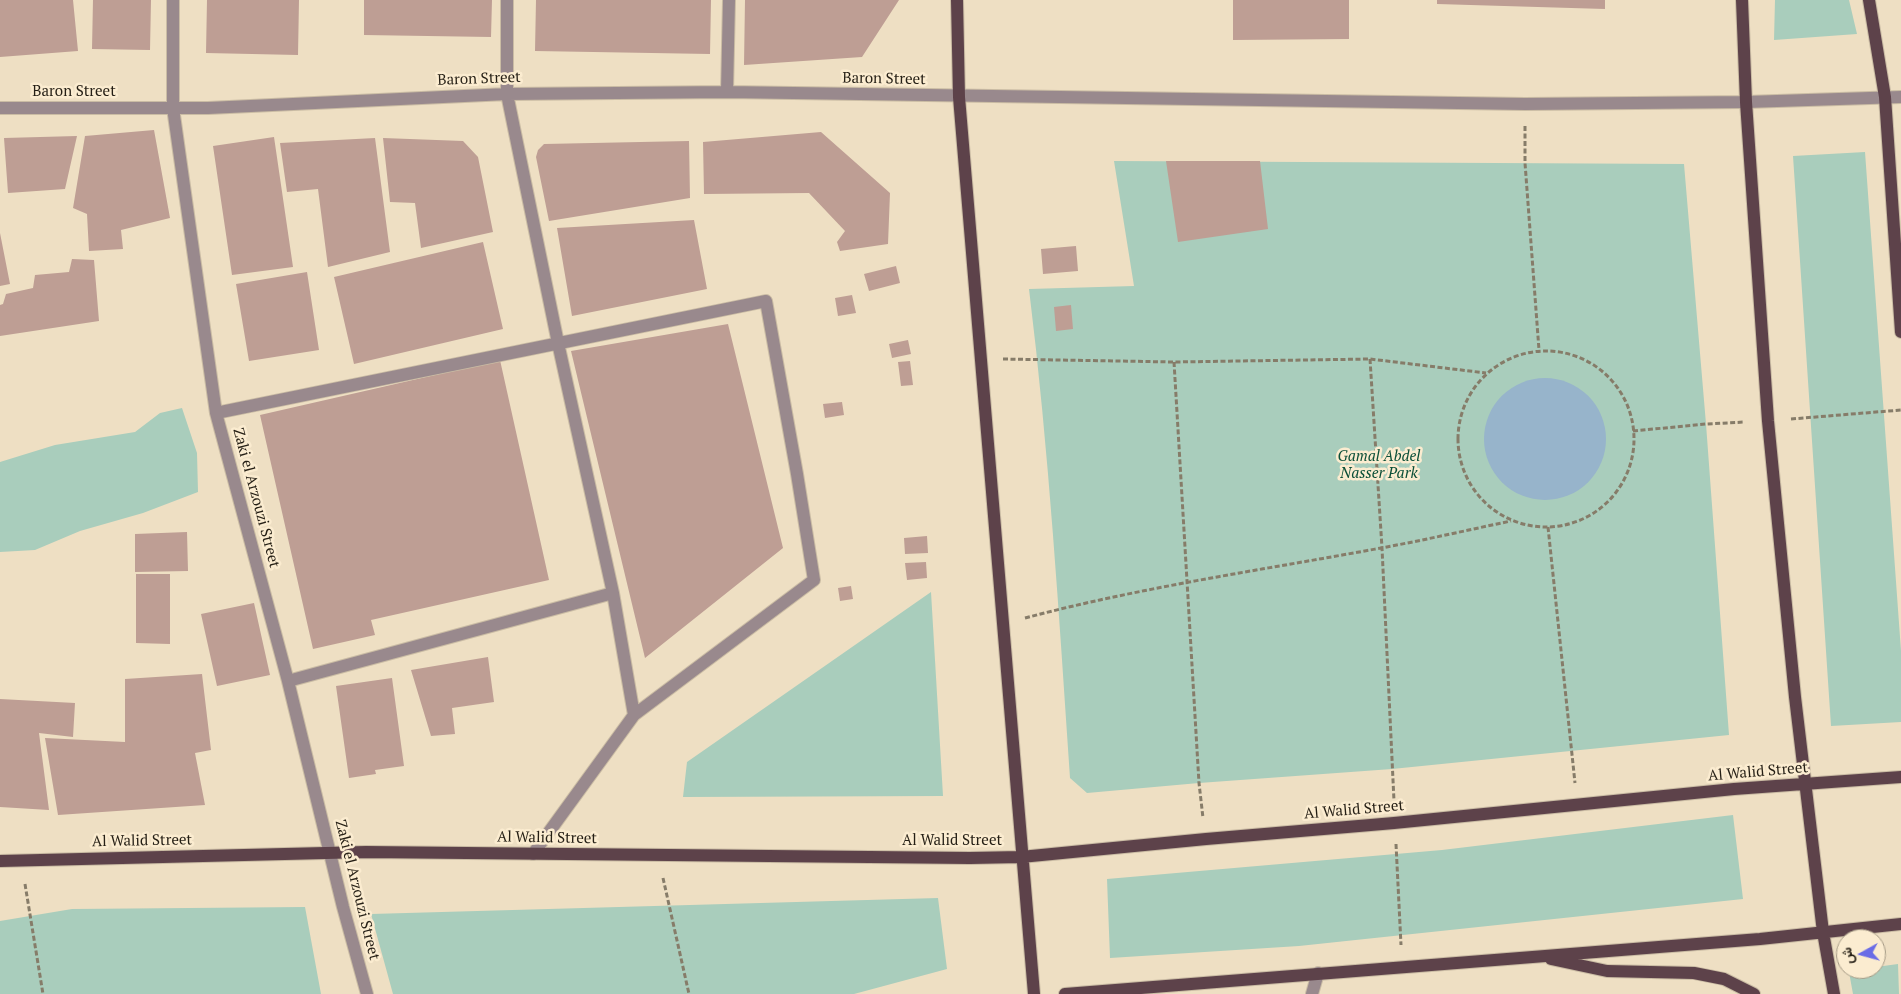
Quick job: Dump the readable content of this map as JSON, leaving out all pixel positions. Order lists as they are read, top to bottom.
{
  "streets": {
    "main road": ["Al Walid Street"],
    "street": ["Baron Street", "Zaki el Arzouzi Street"]
  },
  "crossings": [
    ["Baron Street", "Zaki el Arzouzi Street"],
    ["Zaki el Arzouzi Street", "Al Walid Street"]
  ],
  "parks": ["Gamal Abdel Nasser Park"],
  "north": "left"
}
